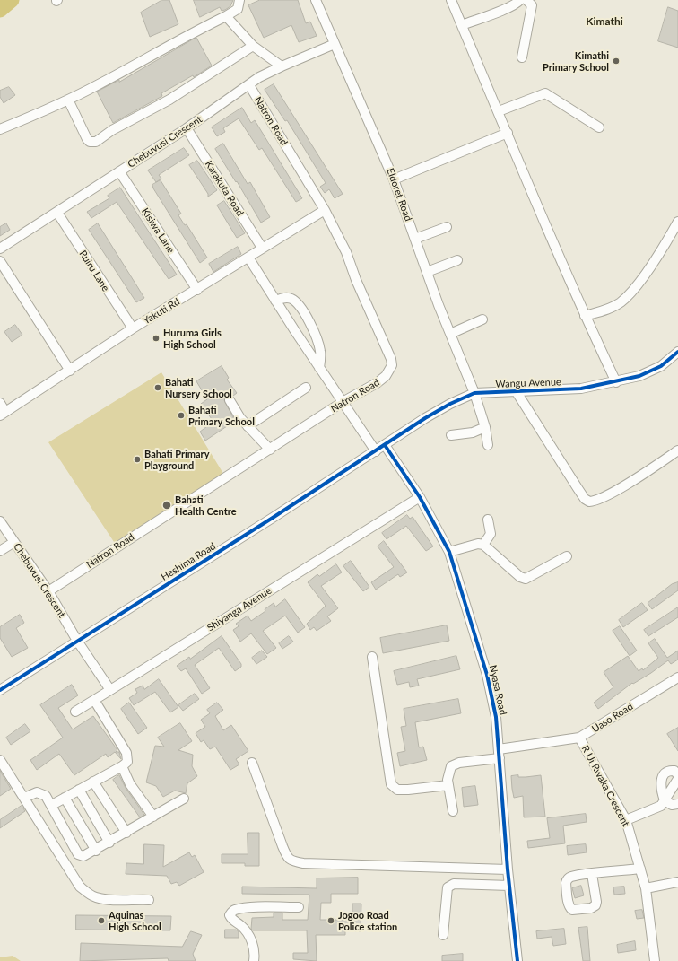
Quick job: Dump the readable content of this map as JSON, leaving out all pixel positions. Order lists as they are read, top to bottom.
{
  "streets": {
    "street": [
      "Natron Road",
      "Chebuvusi Crescent",
      "Karakuta Road",
      "Eldoret Road",
      "Kisiwa Lane",
      "Ruiru Lane",
      "Yakuti Rd",
      "Wangu Avenue",
      "Heshima Road",
      "Shiyanga Avenue",
      "Nyasa Road",
      "Uaso Road",
      "R Ui Rwaka Crescent"
    ]
  },
  "crossings": [
    ["Natron Road", "Chebuvusi Crescent"],
    ["Natron Road", "Yakuti Rd"],
    ["Chebuvusi Crescent", "Karakuta Road"],
    ["Chebuvusi Crescent", "Eldoret Road"],
    ["Chebuvusi Crescent", "Kisiwa Lane"],
    ["Chebuvusi Crescent", "Ruiru Lane"],
    ["Chebuvusi Crescent", "Heshima Road"],
    ["Karakuta Road", "Yakuti Rd"],
    ["Eldoret Road", "Wangu Avenue"],
    ["Kisiwa Lane", "Yakuti Rd"],
    ["Ruiru Lane", "Yakuti Rd"],
    ["Wangu Avenue", "Heshima Road"],
    ["Wangu Avenue", "Nyasa Road"],
    ["Heshima Road", "Nyasa Road"],
    ["Shiyanga Avenue", "Nyasa Road"],
    ["Nyasa Road", "Uaso Road"],
    ["Uaso Road", "R Ui Rwaka Crescent"]
  ],
  "districts": ["Kimathi"],
  "places": [
    "Kimathi Primary School",
    "Huruma Girls High School",
    "Bahati Nursery School",
    "Bahati Primary School",
    "Bahati Primary Playground",
    "Bahati Health Centre",
    "Aquinas High School",
    "Jogoo Road Police station"
  ]
}
